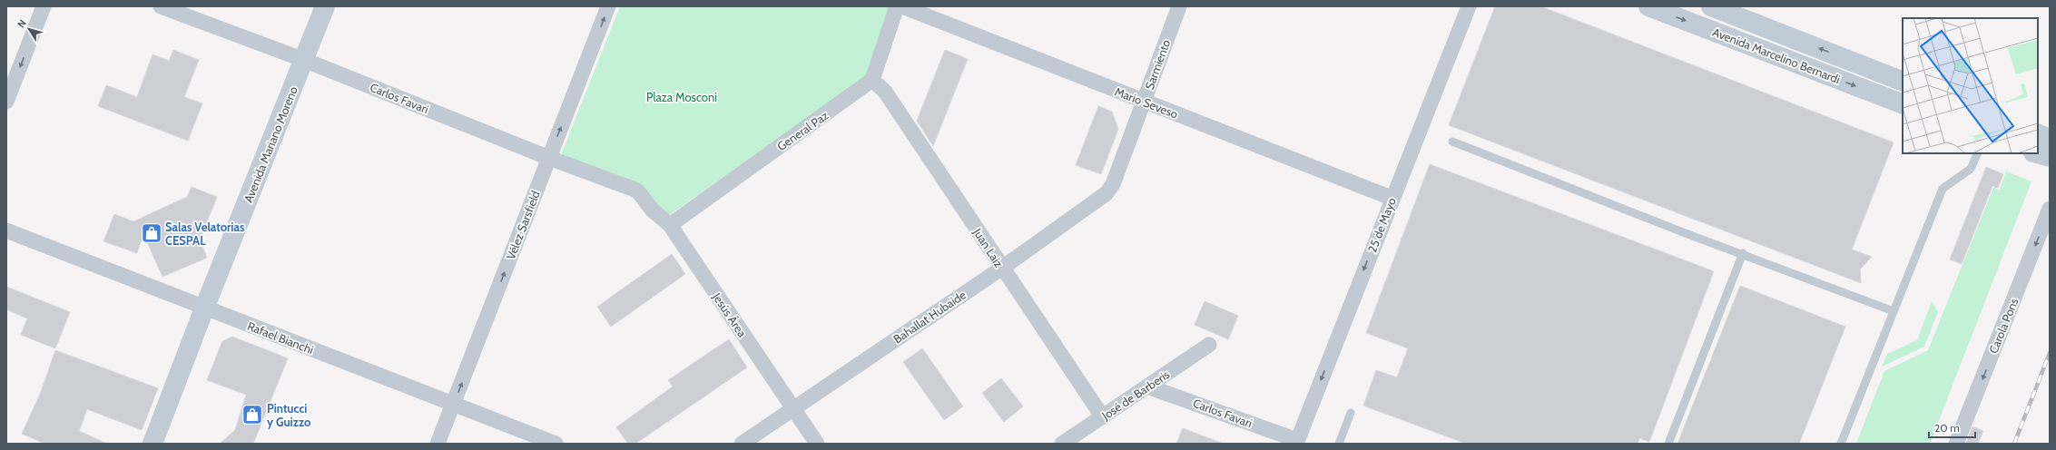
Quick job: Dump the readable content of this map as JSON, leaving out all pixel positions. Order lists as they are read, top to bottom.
{
  "streets": {
    "main road": ["Avenida Marcelino Bernardi", "Avenida Mariano Moreno"],
    "street": [
      "Sarmiento",
      "Carlos Favari",
      "Mario Seveso",
      "General Paz",
      "Vélez Sarsfield",
      "25 de Mayo",
      "Juan Laiz",
      "Jesús Área",
      "Bahallat Hubaide",
      "Carola Pons",
      "Rafael Bianchi",
      "José de Barberis"
    ]
  },
  "crossings": [
    ["Sarmiento", "Mario Seveso"],
    ["Sarmiento", "Bahallat Hubaide"],
    ["Carlos Favari", "Avenida Mariano Moreno"],
    ["Carlos Favari", "Vélez Sarsfield"],
    ["Carlos Favari", "25 de Mayo"],
    ["Carlos Favari", "Jesús Área"],
    ["Carlos Favari", "José de Barberis"],
    ["Mario Seveso", "25 de Mayo"],
    ["General Paz", "Juan Laiz"],
    ["General Paz", "Jesús Área"],
    ["Avenida Mariano Moreno", "Rafael Bianchi"],
    ["Vélez Sarsfield", "Rafael Bianchi"],
    ["Juan Laiz", "Bahallat Hubaide"],
    ["Juan Laiz", "José de Barberis"],
    ["Jesús Área", "Bahallat Hubaide"]
  ],
  "one_way": ["Vélez Sarsfield", "25 de Mayo", "Carola Pons"],
  "parks": ["Plaza Mosconi"],
  "places": {
    "shop": ["Salas Velatorias CESPAL", "Pintucci y Guizzo"]
  },
  "scale_bar": "20 m",
  "north": "top left"
}
